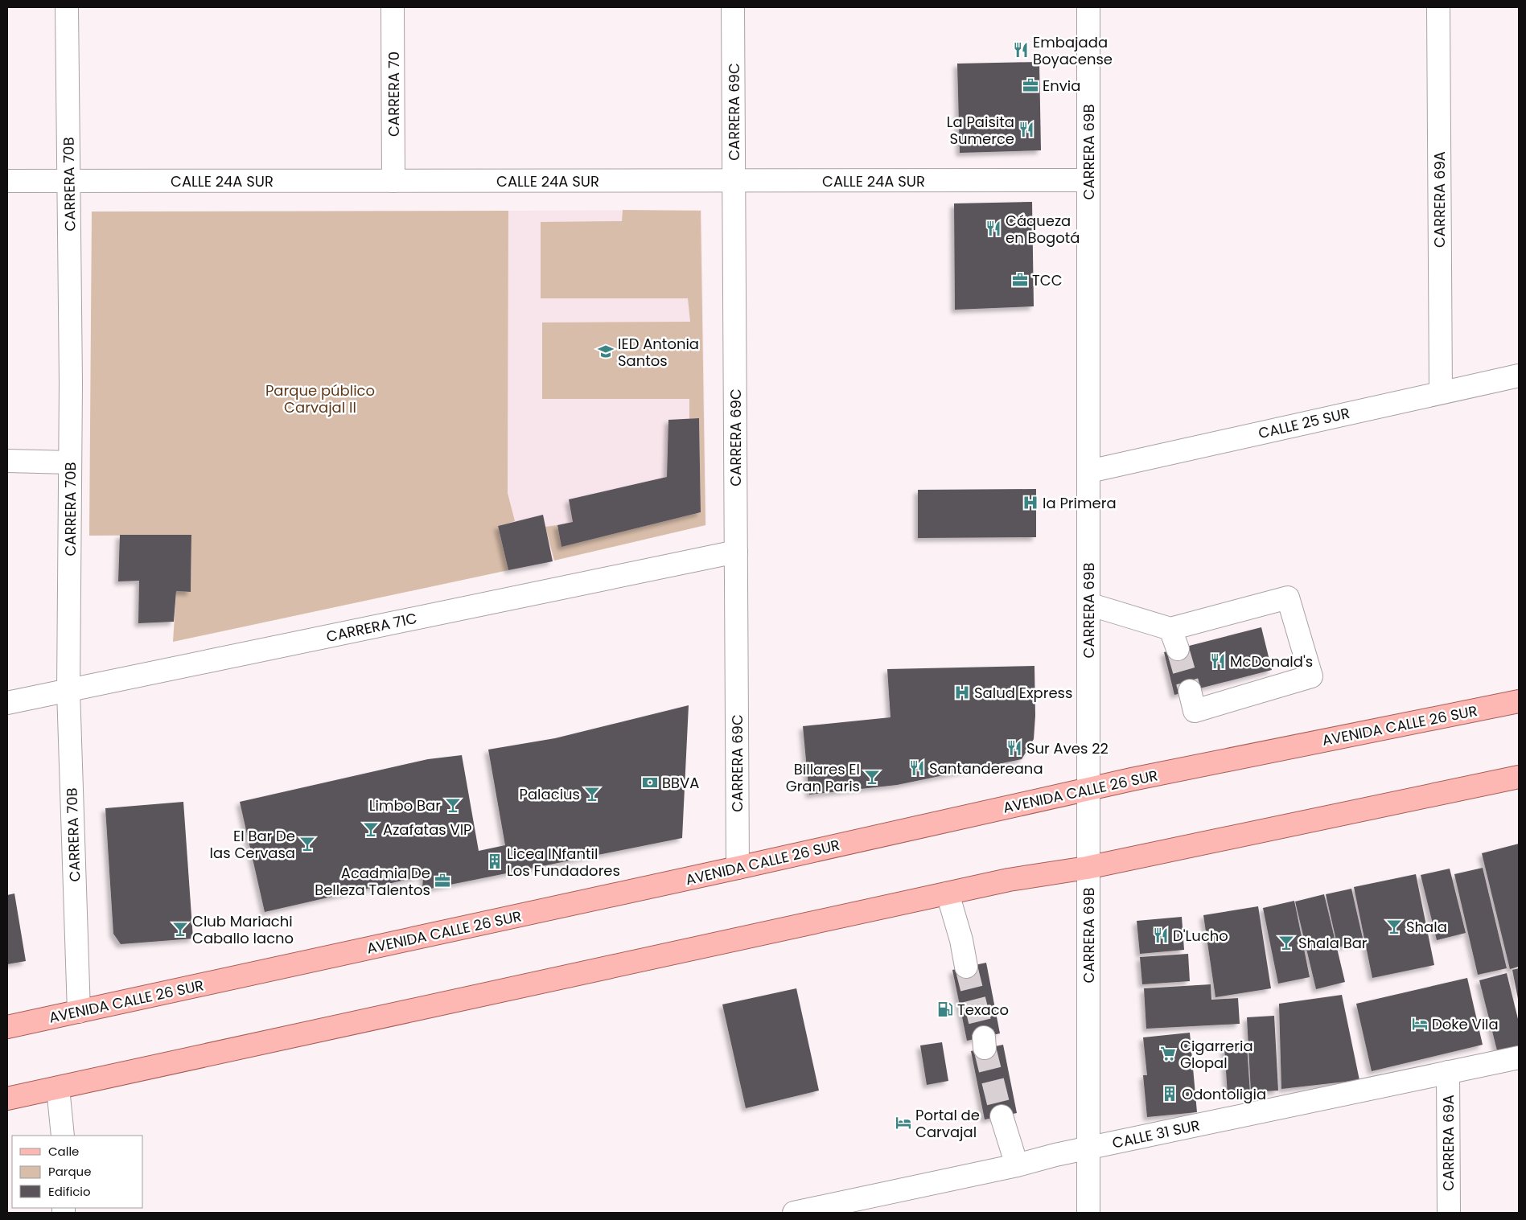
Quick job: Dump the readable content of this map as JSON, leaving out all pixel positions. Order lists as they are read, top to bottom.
{
  "streets": {
    "main road": ["AVENIDA CALLE 26 SUR"],
    "street": [
      "CARRERA 70",
      "CARRERA 69C",
      "CARRERA 69B",
      "CALLE 24A SUR",
      "CARRERA 70B",
      "CARRERA 69A",
      "CALLE 25 SUR",
      "CARRERA 71C",
      "CALLE 31 SUR"
    ]
  },
  "crossings": [
    ["CARRERA 70", "CALLE 24A SUR"],
    ["CARRERA 69C", "CALLE 24A SUR"],
    ["CARRERA 69C", "CARRERA 71C"],
    ["CARRERA 69C", "AVENIDA CALLE 26 SUR"],
    ["CARRERA 69B", "CALLE 24A SUR"],
    ["CARRERA 69B", "CALLE 25 SUR"],
    ["CARRERA 69B", "AVENIDA CALLE 26 SUR"],
    ["CARRERA 69B", "CALLE 31 SUR"],
    ["CALLE 24A SUR", "CARRERA 70B"],
    ["CARRERA 70B", "CARRERA 71C"],
    ["CARRERA 70B", "AVENIDA CALLE 26 SUR"],
    ["CARRERA 69A", "CALLE 25 SUR"],
    ["CARRERA 69A", "CALLE 31 SUR"]
  ],
  "parks": ["Parque público Carvajal II"],
  "places": {
    "restaurant": [
      "Embajada Boyacense",
      "La Paisita Sumerce",
      "Cáqueza en Bogotá",
      "McDonald's",
      "Sur Aves 22",
      "Santandereana",
      "D'Lucho"
    ],
    "office": ["Envia", "TCC", "Acadmia De Belleza Talentos"],
    "school or university": ["IED Antonia Santos"],
    "hospital": ["la Primera", "Salud Express"],
    "bar": [
      "Billares El Gran Paris",
      "Palacius",
      "Limbo Bar",
      "Azafatas VIP",
      "El Bar De las Cervasa",
      "Shala",
      "Club Mariachi Caballo lacno",
      "Shala Bar"
    ],
    "bank": ["BBVA"],
    "building": ["Licea INfantil Los Fundadores", "Odontoligia"],
    "fuel station": ["Texaco"],
    "hotel": ["Doke Vila", "Portal de Carvajal"],
    "supermarket": ["Cigarreria Glopal"]
  },
  "legend": ["Calle", "Parque", "Edificio"]
}
